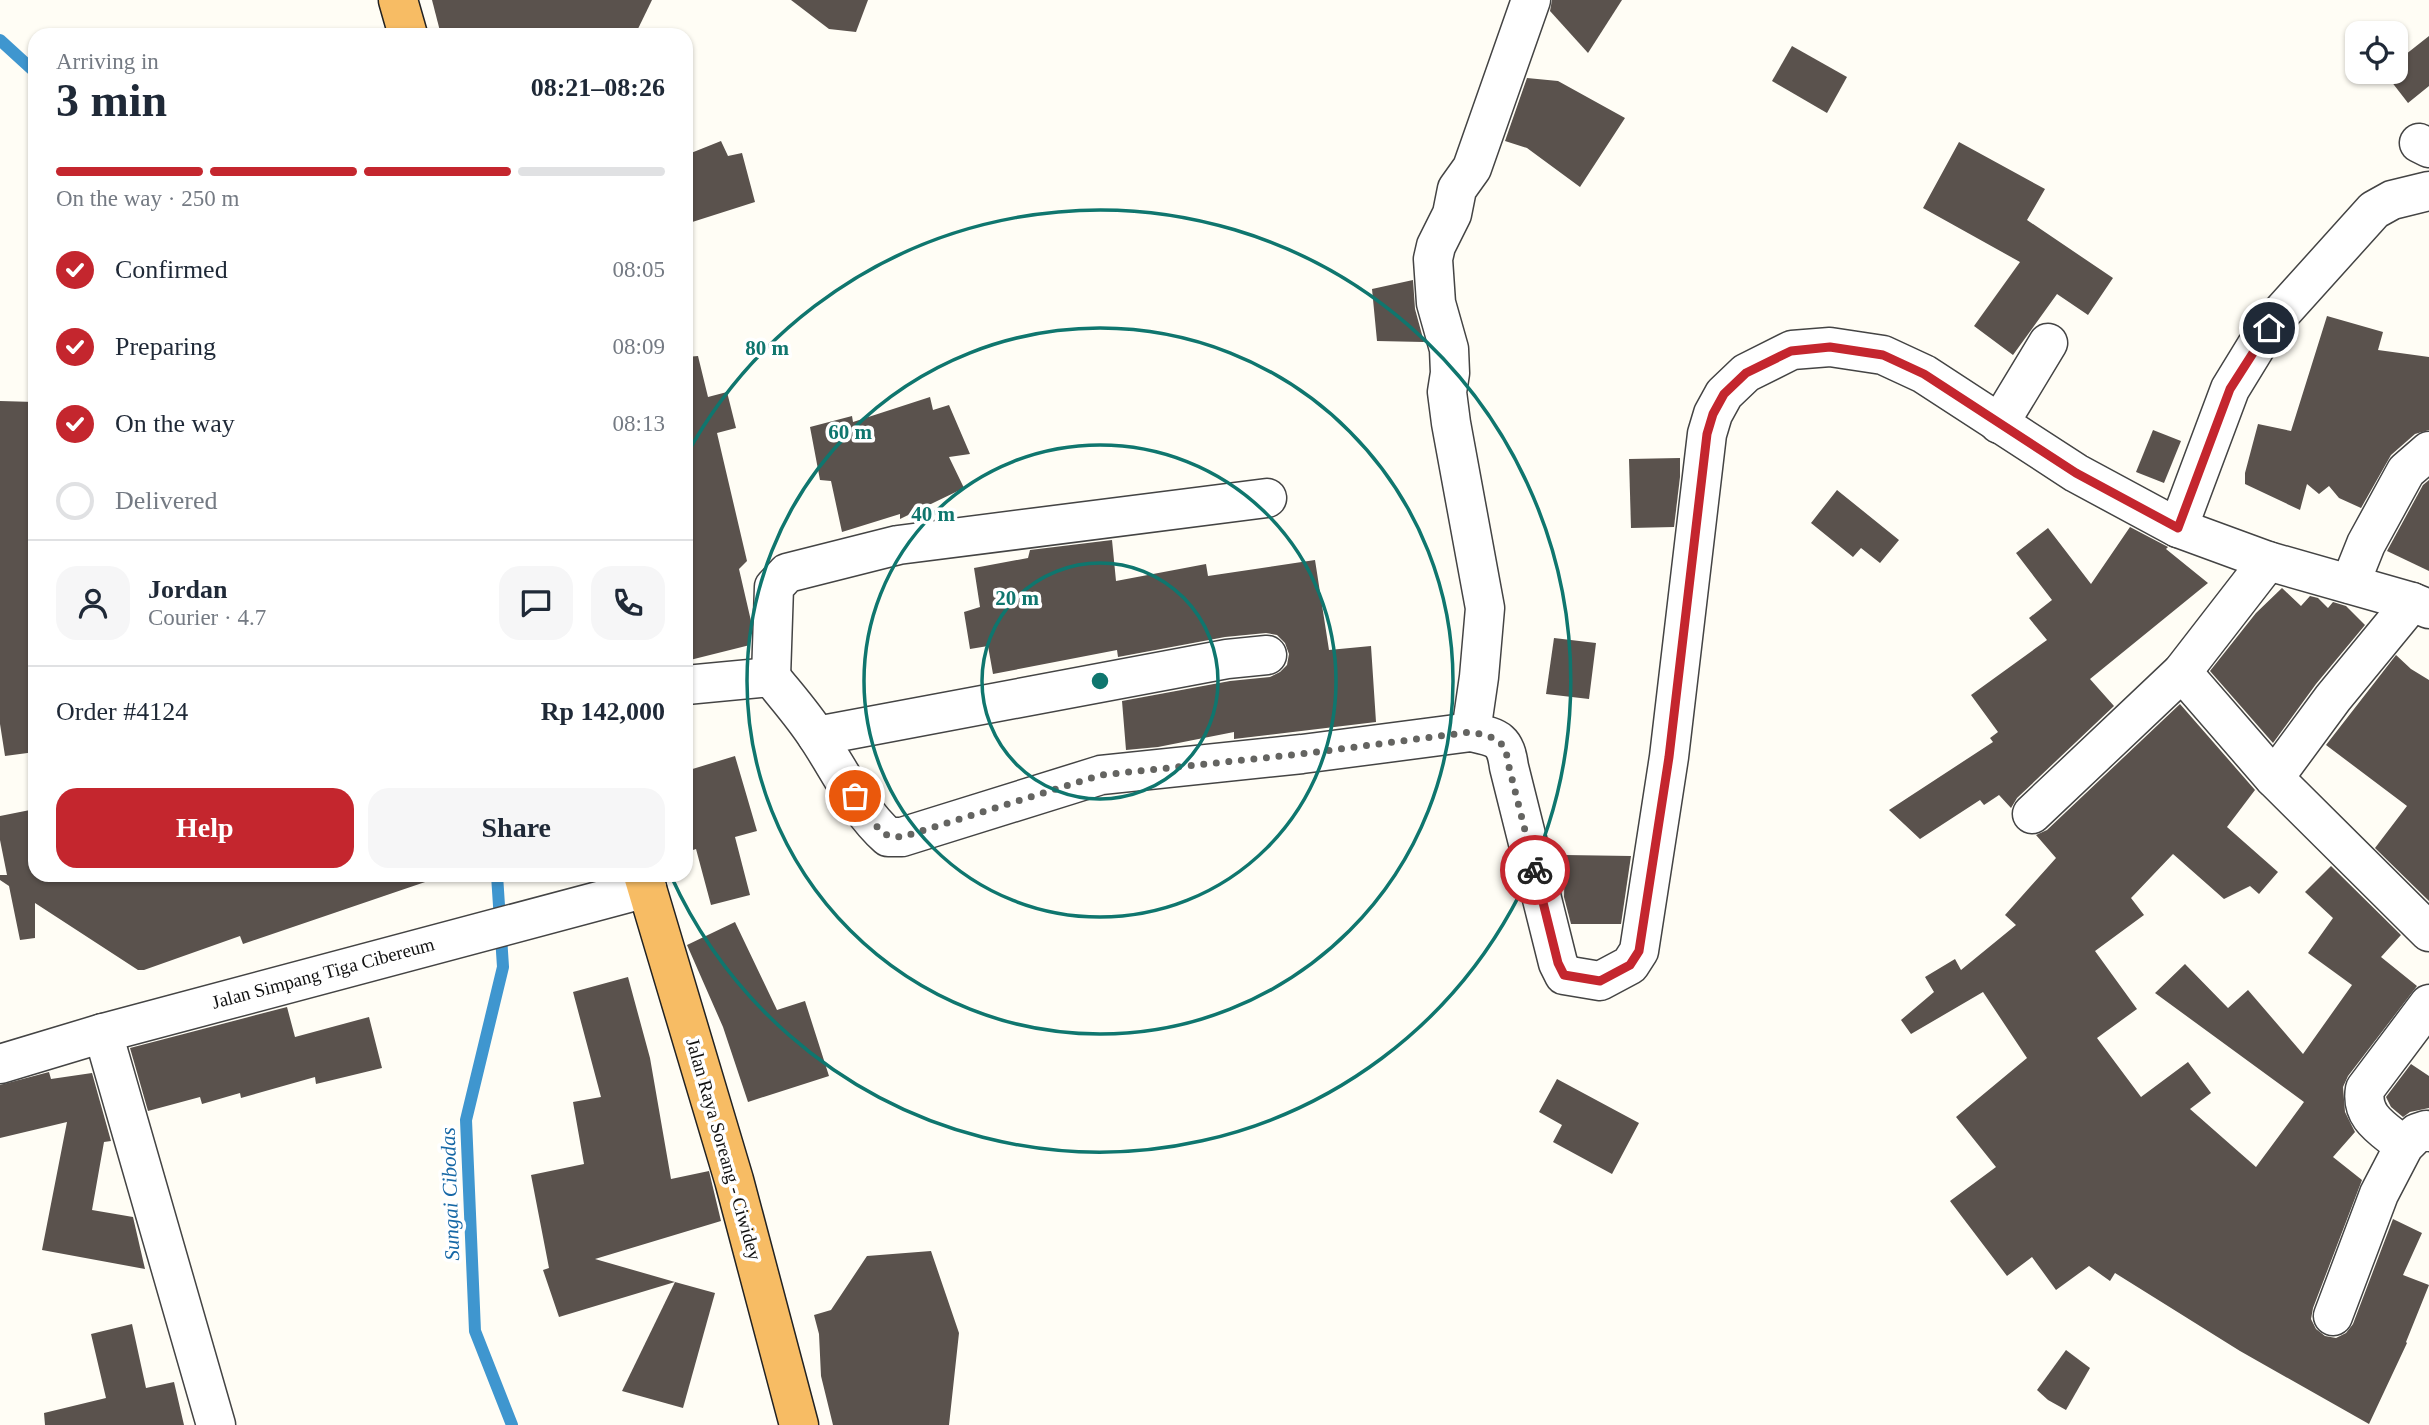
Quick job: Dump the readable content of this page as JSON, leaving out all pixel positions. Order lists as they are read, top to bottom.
{
  "streets": {
    "highway": ["Jalan Raya Soreang - Ciwidey"],
    "street": ["Jalan Simpang Tiga Cibereum"]
  },
  "water": ["Sungai Cibodas"],
  "page": {
    "heading": ["3 min", "Arriving in", "08:21–08:26"],
    "panel": [
      "Jordan",
      "Courier · 4.7",
      "Order #4124",
      "Rp 142,000"
    ],
    "bar": "On the way · 250 m",
    "list": [
      ["Confirmed", "08:05"],
      ["Preparing", "08:09"],
      ["On the way", "08:13"],
      "Delivered"
    ],
    "buttons": ["Help", "Share"]
  },
  "rings": [
    "80 m",
    "60 m",
    "40 m",
    "20 m"
  ]
}
